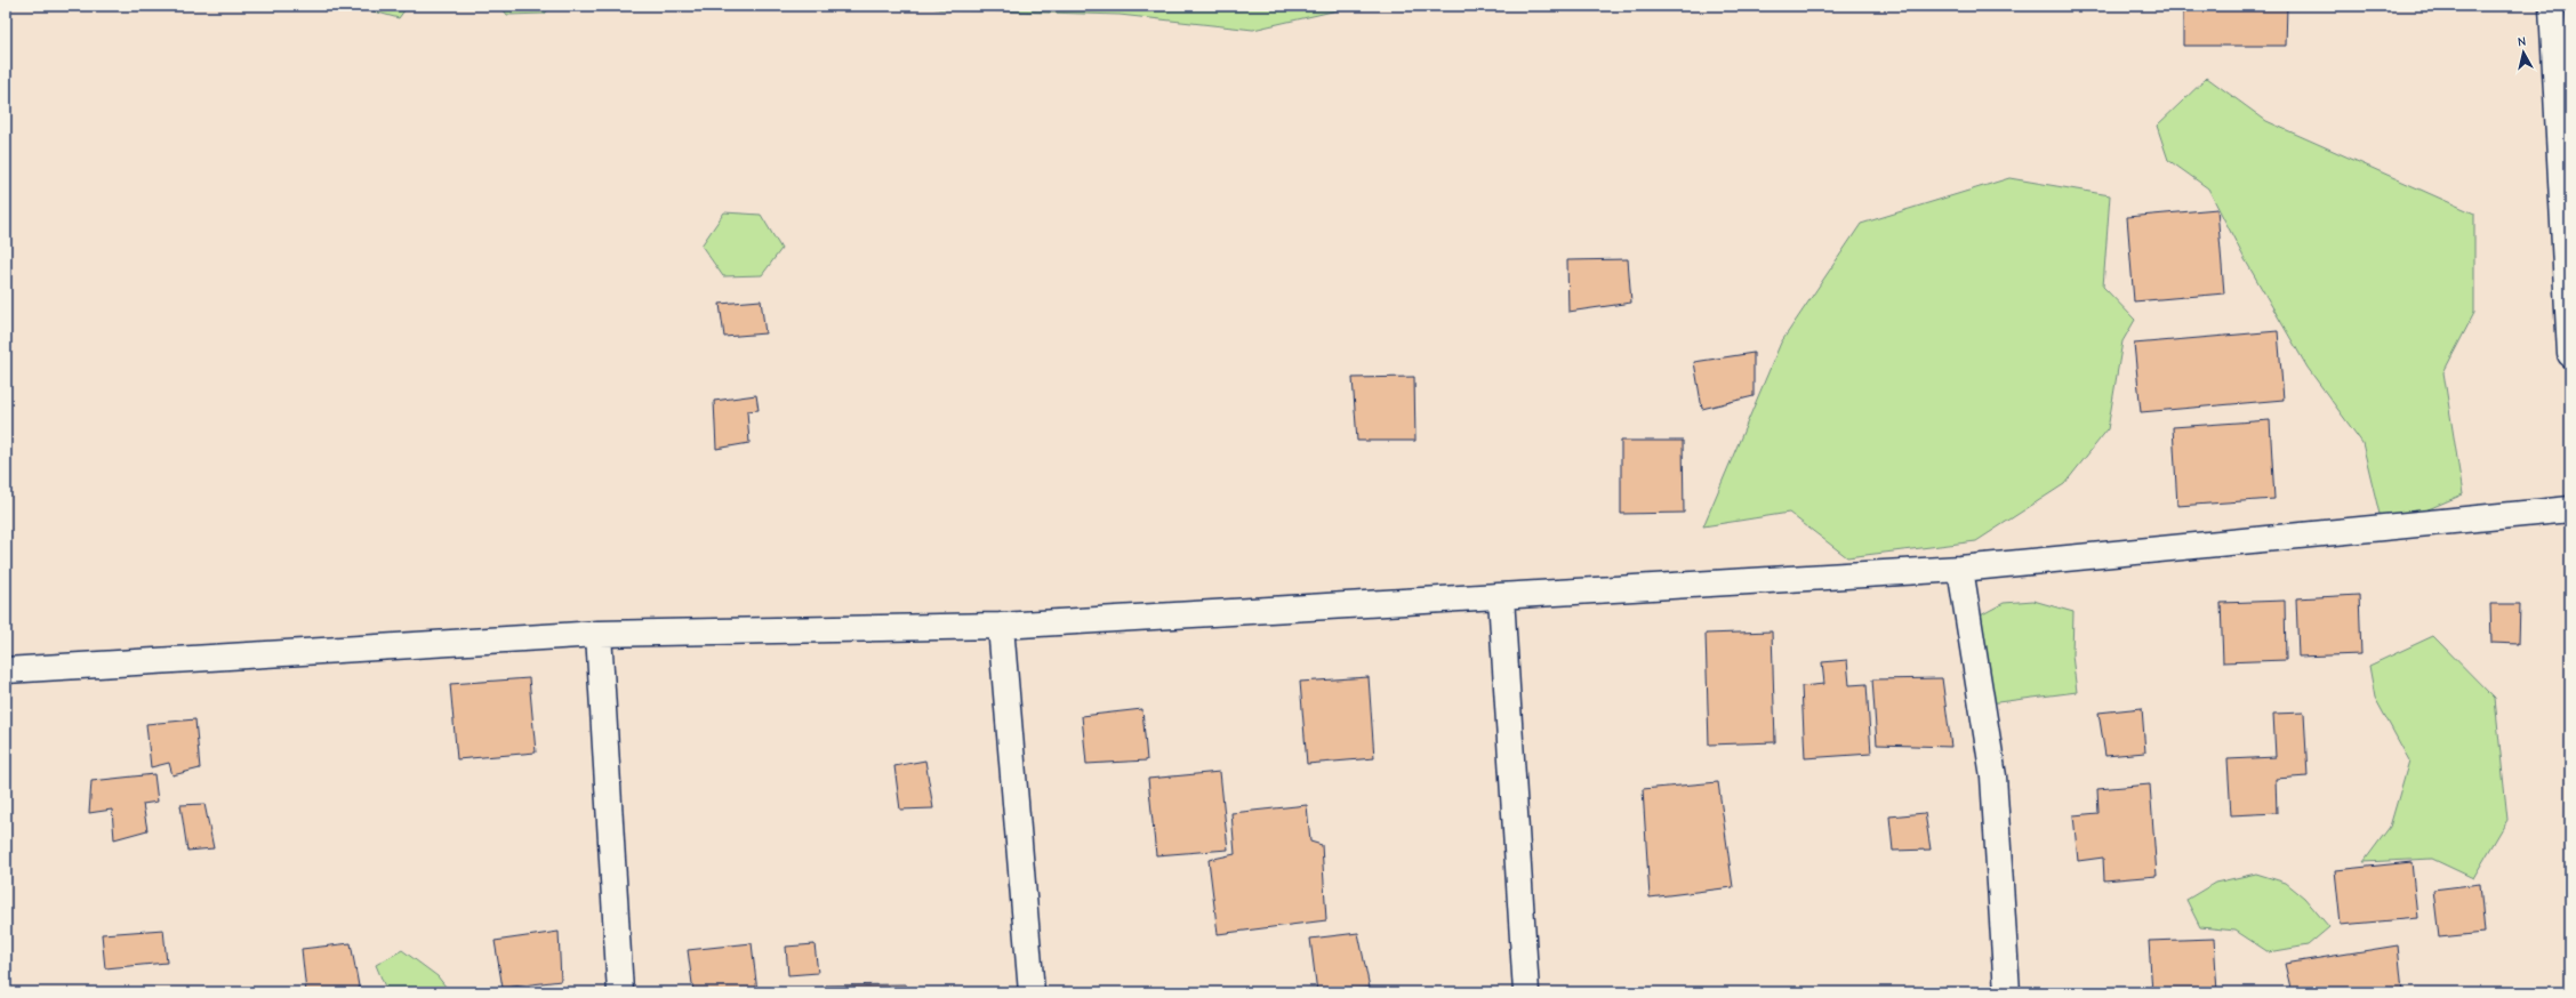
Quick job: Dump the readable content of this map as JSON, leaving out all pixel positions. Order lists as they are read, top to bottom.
{
  "north": "top"
}
